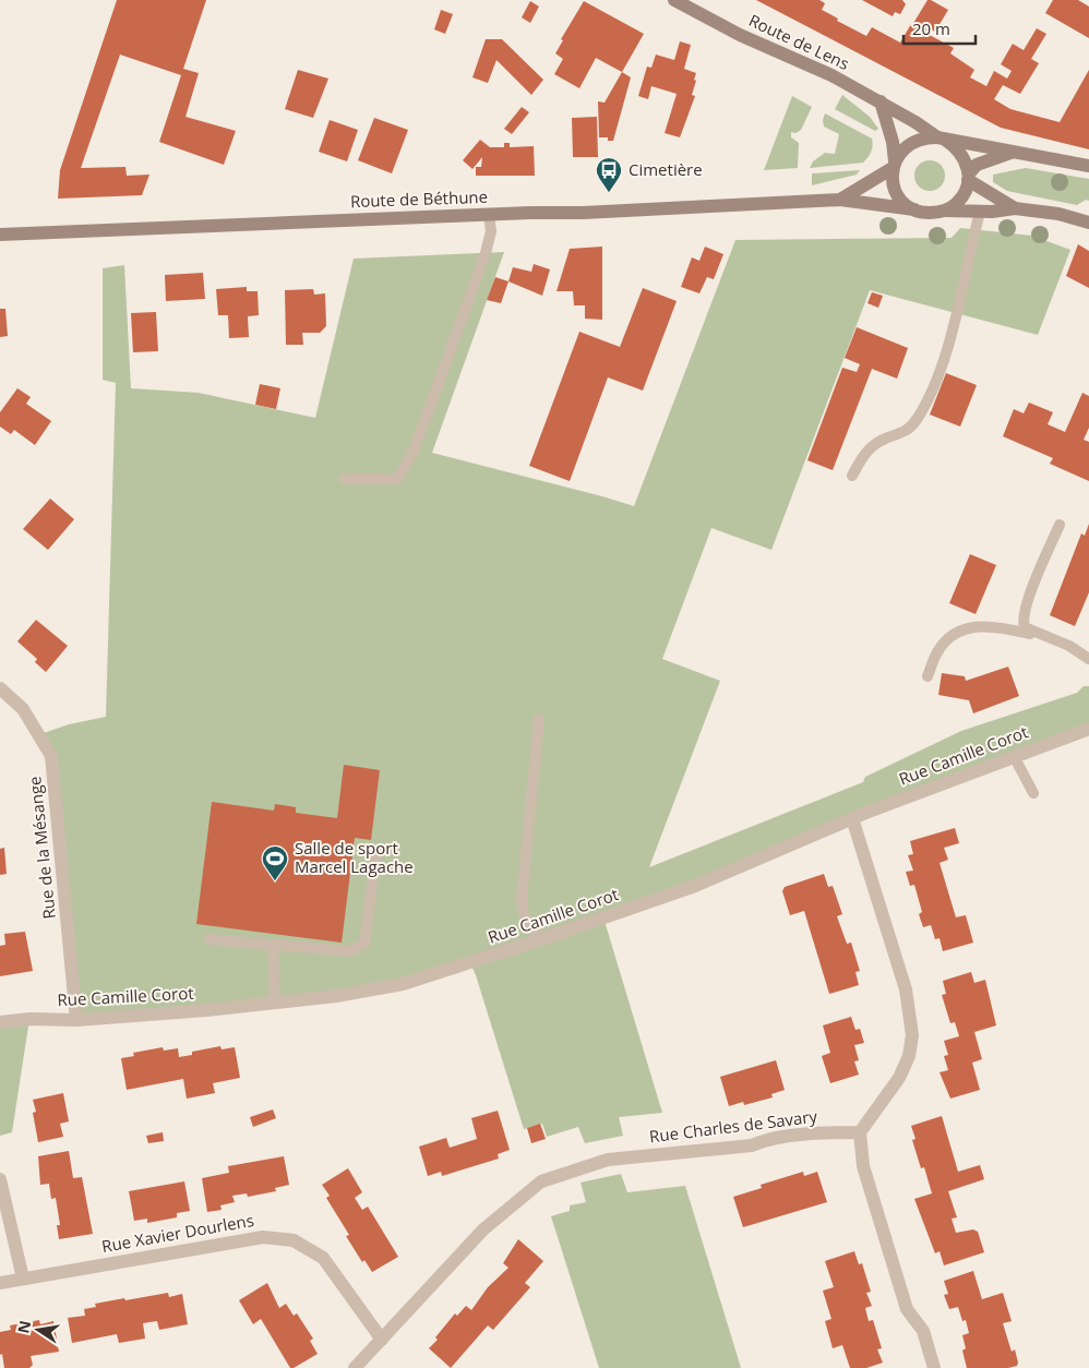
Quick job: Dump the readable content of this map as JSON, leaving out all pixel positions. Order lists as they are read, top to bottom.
{
  "streets": {
    "main road": ["Route de Lens", "Route de Béthune"],
    "street": [
      "Rue Camille Corot",
      "Rue de la Mésange",
      "Rue Charles de Savary",
      "Rue Xavier Dourlens"
    ]
  },
  "crossings": [
    ["Route de Lens", "Route de Béthune"],
    ["Rue Camille Corot", "Rue de la Mésange"],
    ["Rue Charles de Savary", "Rue Xavier Dourlens"]
  ],
  "places": {
    "bus stop": ["Cimetière"],
    "sports": ["Salle de sport Marcel Lagache"]
  },
  "scale_bar": "20 m",
  "north": "left"
}
